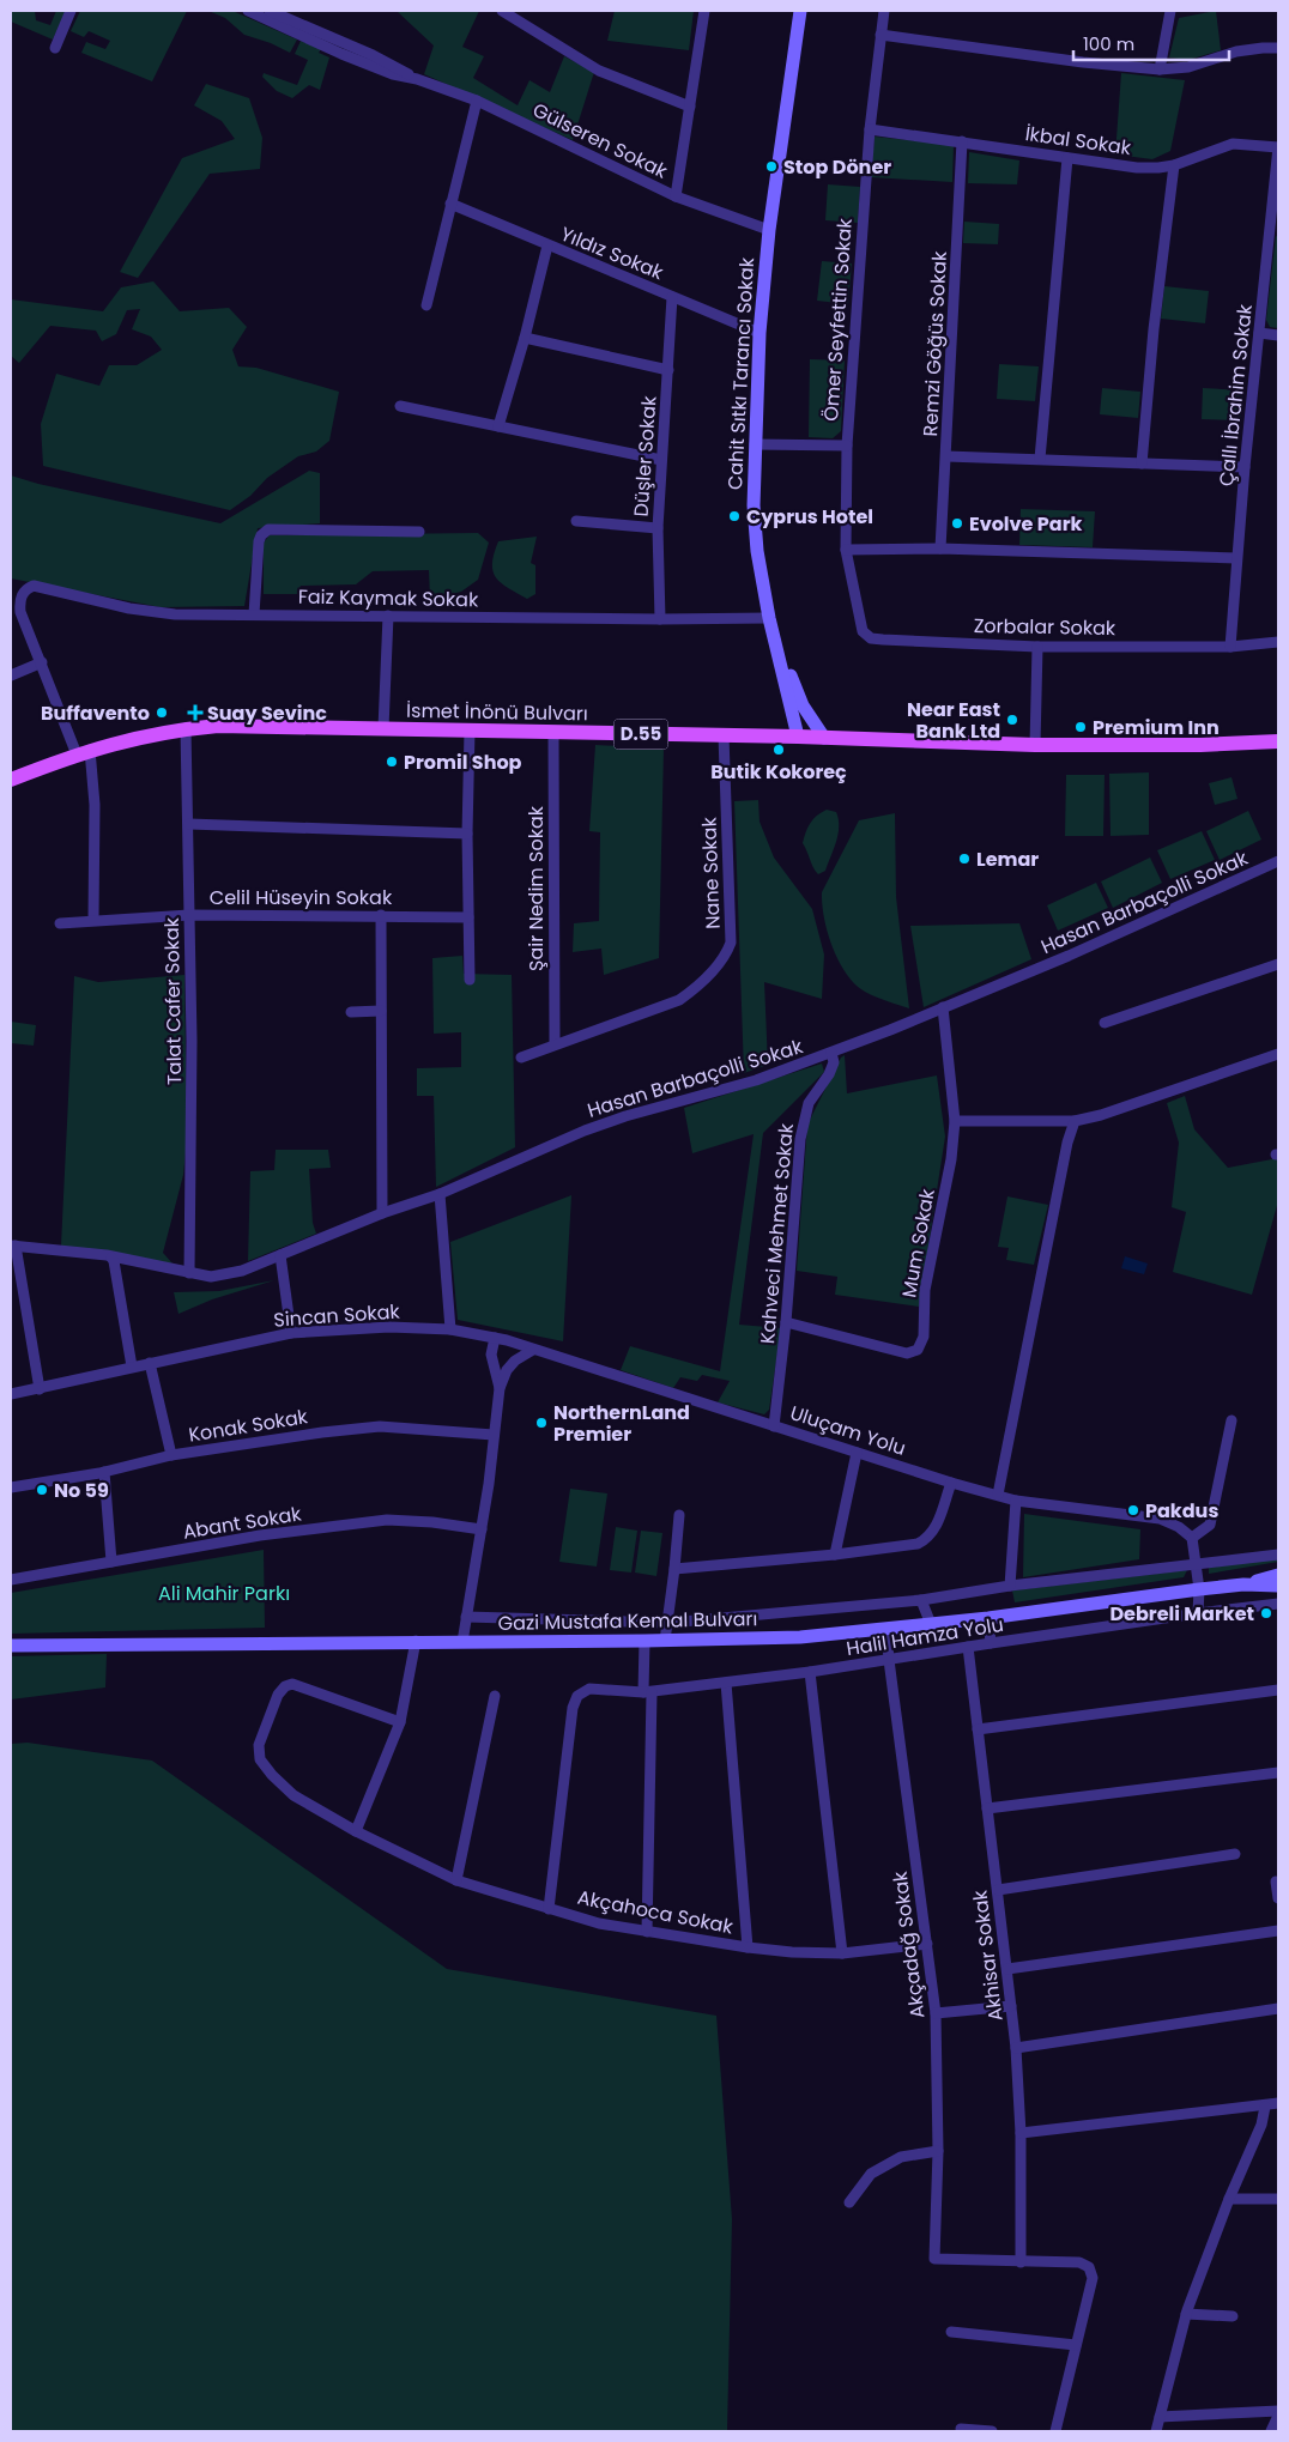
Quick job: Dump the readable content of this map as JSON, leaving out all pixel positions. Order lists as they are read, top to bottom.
{
  "streets": {
    "main road": [
      "Cahit Sıtkı Tarancı Sokak",
      "İsmet İnönü Bulvarı",
      "D.55",
      "Gazi Mustafa Kemal Bulvarı"
    ],
    "street": [
      "Gülseren Sokak",
      "İkbal Sokak",
      "Yıldız Sokak",
      "Ömer Seyfettin Sokak",
      "Remzi Göğüs Sokak",
      "Çallı İbrahim Sokak",
      "Düşler Sokak",
      "Faiz Kaymak Sokak",
      "Zorbalar Sokak",
      "Nane Sokak",
      "Şair Nedim Sokak",
      "Celil Hüseyin Sokak",
      "Hasan Barbaçolli Sokak",
      "Talat Cafer Sokak",
      "Kahveci Mehmet Sokak",
      "Mum Sokak",
      "Sincan Sokak",
      "Konak Sokak",
      "Uluçam Yolu",
      "Abant Sokak",
      "Halil Hamza Yolu",
      "Akçahoca Sokak",
      "Akçadağ Sokak",
      "Akhisar Sokak"
    ]
  },
  "crossings": [
    ["Gülseren Sokak", "Cahit Sıtkı Tarancı Sokak"],
    ["İkbal Sokak", "Ömer Seyfettin Sokak"],
    ["İkbal Sokak", "Remzi Göğüs Sokak"],
    ["İkbal Sokak", "Çallı İbrahim Sokak"],
    ["Yıldız Sokak", "Cahit Sıtkı Tarancı Sokak"],
    ["Yıldız Sokak", "Düşler Sokak"],
    ["Ömer Seyfettin Sokak", "Zorbalar Sokak"],
    ["Cahit Sıtkı Tarancı Sokak", "Faiz Kaymak Sokak"],
    ["Cahit Sıtkı Tarancı Sokak", "İsmet İnönü Bulvarı"],
    ["Çallı İbrahim Sokak", "Zorbalar Sokak"],
    ["Düşler Sokak", "Faiz Kaymak Sokak"],
    ["İsmet İnönü Bulvarı", "Nane Sokak"],
    ["İsmet İnönü Bulvarı", "Şair Nedim Sokak"],
    ["İsmet İnönü Bulvarı", "Talat Cafer Sokak"],
    ["Nane Sokak", "Şair Nedim Sokak"],
    ["Celil Hüseyin Sokak", "Talat Cafer Sokak"],
    ["Hasan Barbaçolli Sokak", "Talat Cafer Sokak"],
    ["Hasan Barbaçolli Sokak", "Kahveci Mehmet Sokak"],
    ["Hasan Barbaçolli Sokak", "Mum Sokak"],
    ["Kahveci Mehmet Sokak", "Mum Sokak"],
    ["Kahveci Mehmet Sokak", "Uluçam Yolu"],
    ["Sincan Sokak", "Uluçam Yolu"],
    ["Gazi Mustafa Kemal Bulvarı", "Akçadağ Sokak"],
    ["Halil Hamza Yolu", "Akçahoca Sokak"],
    ["Halil Hamza Yolu", "Akçadağ Sokak"],
    ["Halil Hamza Yolu", "Akhisar Sokak"],
    ["Akçahoca Sokak", "Akçadağ Sokak"],
    ["Akçadağ Sokak", "Akhisar Sokak"]
  ],
  "parks": ["Ali Mahir Parkı"],
  "places": {
    "other": [
      "Stop Döner",
      "Cyprus Hotel",
      "Evolve Park",
      "Buffavento",
      "Near East Bank Ltd",
      "Premium Inn",
      "Butik Kokoreç",
      "Promil Shop",
      "Lemar",
      "NorthernLand Premier",
      "No 59",
      "Pakdus",
      "Debreli Market"
    ],
    "health": ["Suay Sevinc"]
  },
  "scale_bar": "100 m"
}
